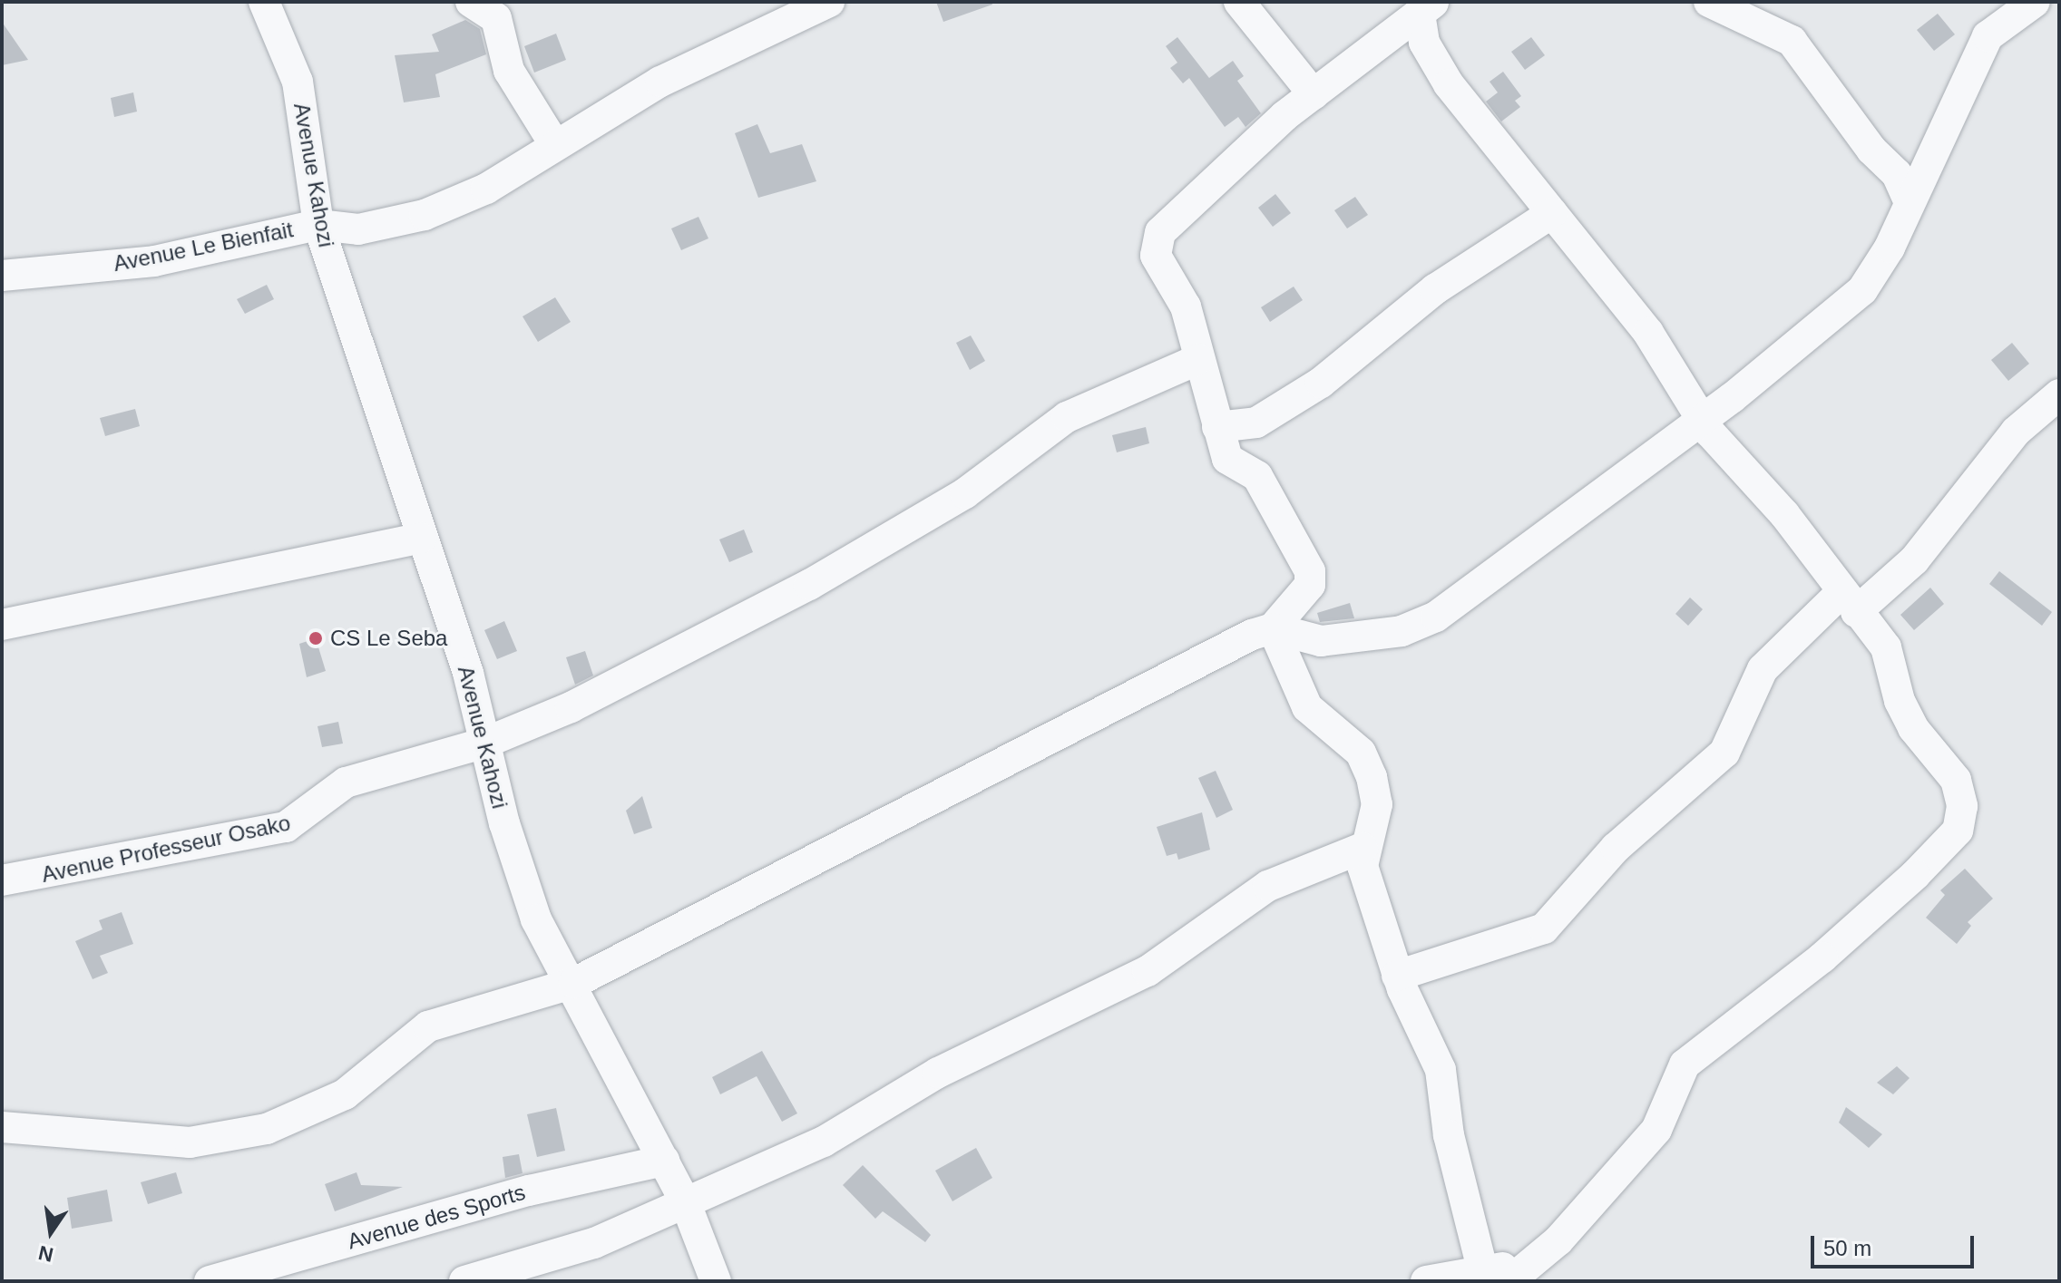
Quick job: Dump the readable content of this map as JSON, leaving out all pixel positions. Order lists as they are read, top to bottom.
{
  "streets": {
    "street": [
      "Avenue Kahozi",
      "Avenue Le Bienfait",
      "Avenue Professeur Osako",
      "Avenue des Sports"
    ]
  },
  "crossings": [
    ["Avenue Kahozi", "Avenue Le Bienfait"],
    ["Avenue Kahozi", "Avenue Professeur Osako"],
    ["Avenue Kahozi", "Avenue des Sports"]
  ],
  "places": ["CS Le Seba"],
  "scale_bar": "50 m",
  "north": "bottom"
}
